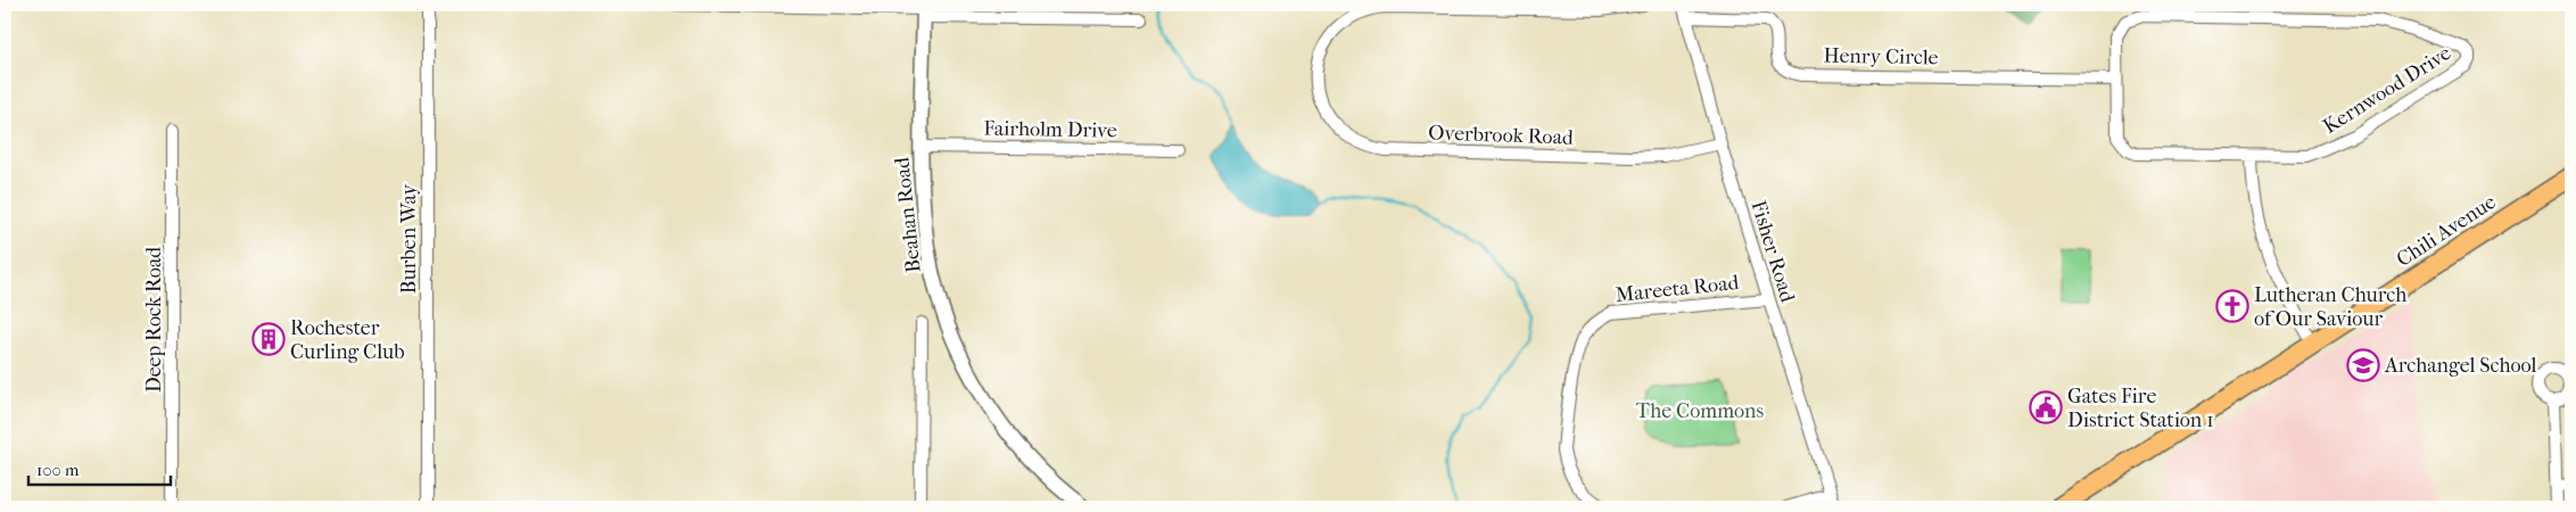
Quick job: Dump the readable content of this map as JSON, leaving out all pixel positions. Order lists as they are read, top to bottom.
{
  "streets": {
    "main road": ["Chili Avenue"],
    "street": [
      "Henry Circle",
      "Kernwood Drive",
      "Fairholm Drive",
      "Overbrook Road",
      "Beahan Road",
      "Burben Way",
      "Fisher Road",
      "Mareeta Road",
      "Deep Rock Road"
    ]
  },
  "crossings": [
    ["Henry Circle", "Kernwood Drive"],
    ["Henry Circle", "Fisher Road"],
    ["Fairholm Drive", "Beahan Road"],
    ["Overbrook Road", "Fisher Road"],
    ["Fisher Road", "Mareeta Road"]
  ],
  "parks": ["The Commons"],
  "places": {
    "church": ["Lutheran Church of Our Saviour"],
    "building": ["Rochester Curling Club"],
    "school or university": ["Archangel School"],
    "public building": ["Gates Fire District Station 1"]
  },
  "scale_bar": "100 m"
}
